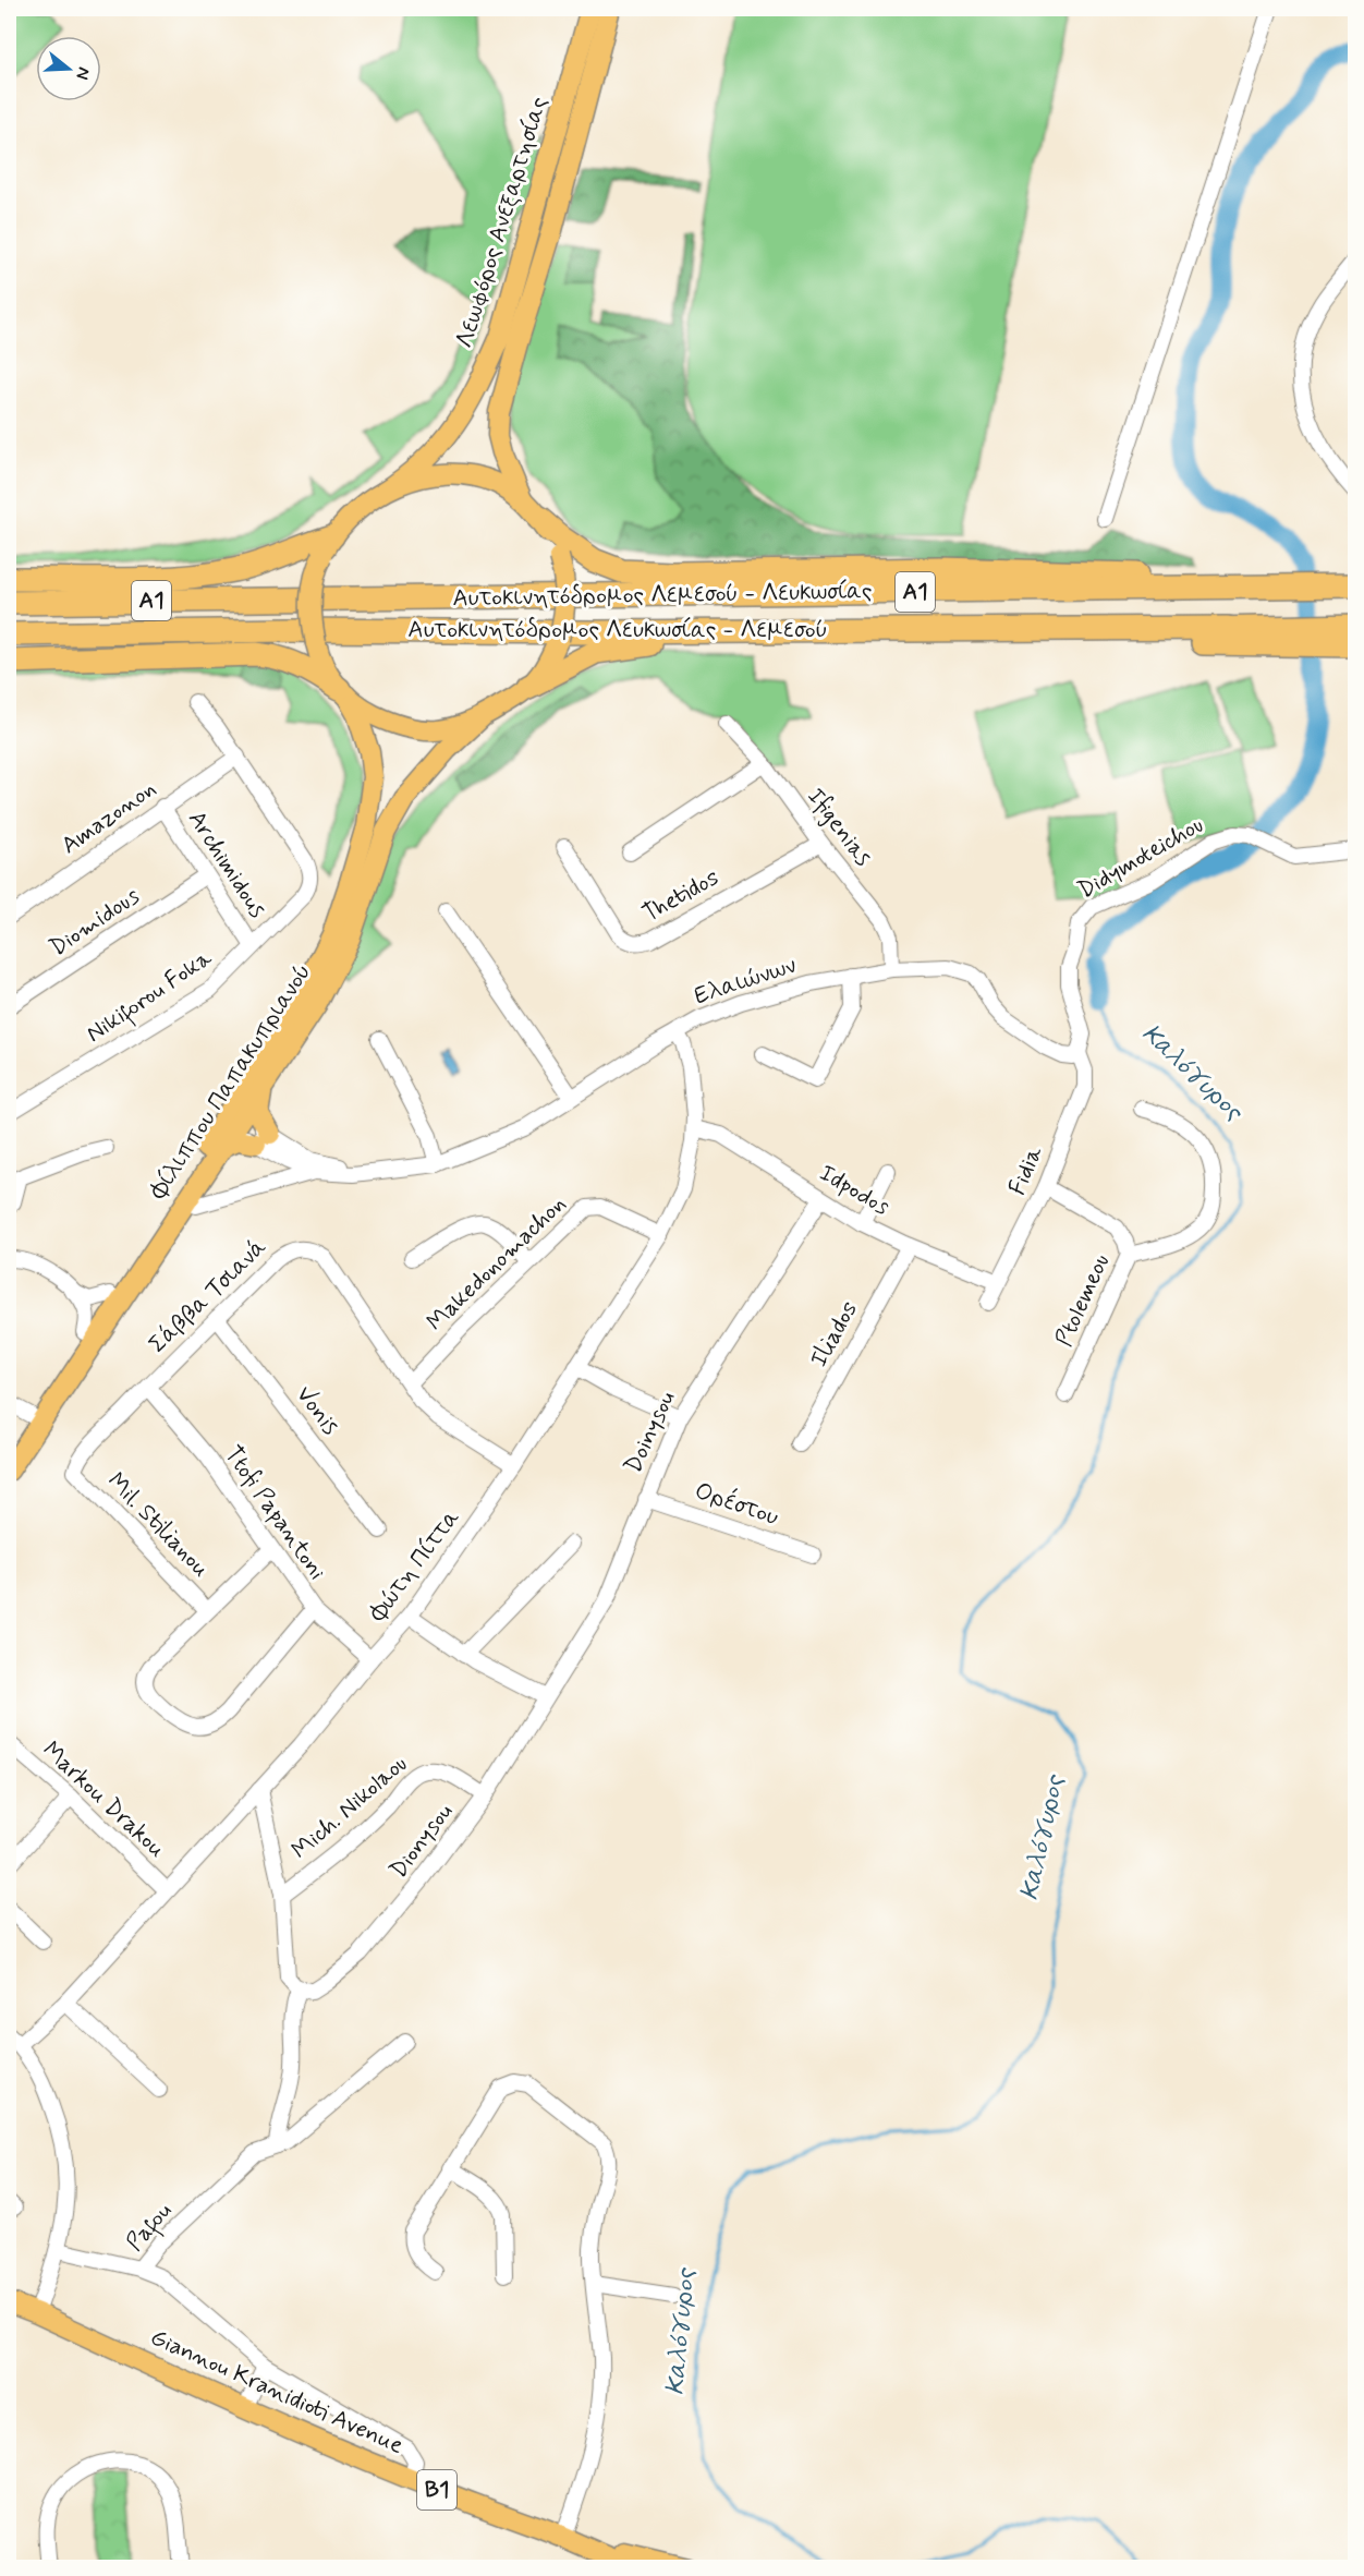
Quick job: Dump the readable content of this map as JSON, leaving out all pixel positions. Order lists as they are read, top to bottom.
{
  "streets": {
    "highway": ["A1", "Αυτοκινητόδρομος Λεμεσού - Λευκωσίας", "Αυτοκινητόδρομος Λευκωσίας - Λεμεσού"],
    "main road": [
      "Λεωφόρος Ανεξαρτησίας",
      "Φίλιππου Παπακυπριανού",
      "Giannou Kranidioti Avenue",
      "B1"
    ],
    "street": [
      "Amazonon",
      "Ifigenias",
      "Didymoteichou",
      "Archimidous",
      "Thetidos",
      "Diomidous",
      "Ελαιώνων",
      "Nikiforou Foka",
      "Fidia",
      "Idpodos",
      "Makedonomachon",
      "Σάββα Τσιανά",
      "Ptolemeou",
      "Iliados",
      "Vonis",
      "Doinysou",
      "Ορέστου",
      "Ttofi Papantoni",
      "Mil. Stilianou",
      "Φώτη Πίττα",
      "Markou Drakou",
      "Mich. Nikolaou",
      "Dionysou",
      "Pafou"
    ]
  },
  "crossings": [
    ["Amazonon", "Archimidous"],
    ["Amazonon", "Nikiforou Foka"],
    ["Ifigenias", "Thetidos"],
    ["Ifigenias", "Ελαιώνων"],
    ["Didymoteichou", "Ελαιώνων"],
    ["Didymoteichou", "Fidia"],
    ["Archimidous", "Diomidous"],
    ["Archimidous", "Nikiforou Foka"],
    ["Ελαιώνων", "Φίλιππου Παπακυπριανού"],
    ["Ελαιώνων", "Fidia"],
    ["Ελαιώνων", "Φώτη Πίττα"],
    ["Fidia", "Idpodos"],
    ["Fidia", "Ptolemeou"],
    ["Idpodos", "Iliados"],
    ["Idpodos", "Doinysou"],
    ["Idpodos", "Φώτη Πίττα"],
    ["Makedonomachon", "Σάββα Τσιανά"],
    ["Makedonomachon", "Φώτη Πίττα"],
    ["Σάββα Τσιανά", "Vonis"],
    ["Σάββα Τσιανά", "Ttofi Papantoni"],
    ["Σάββα Τσιανά", "Mil. Stilianou"],
    ["Σάββα Τσιανά", "Φώτη Πίττα"],
    ["Doinysou", "Ορέστου"],
    ["Doinysou", "Dionysou"],
    ["Ttofi Papantoni", "Φώτη Πίττα"],
    ["Φώτη Πίττα", "Markou Drakou"],
    ["Mich. Nikolaou", "Dionysou"],
    ["Pafou", "Giannou Kranidioti Avenue"],
    ["Giannou Kranidioti Avenue", "B1"]
  ],
  "water": ["Καλόγυρος"],
  "north": "right"
}
